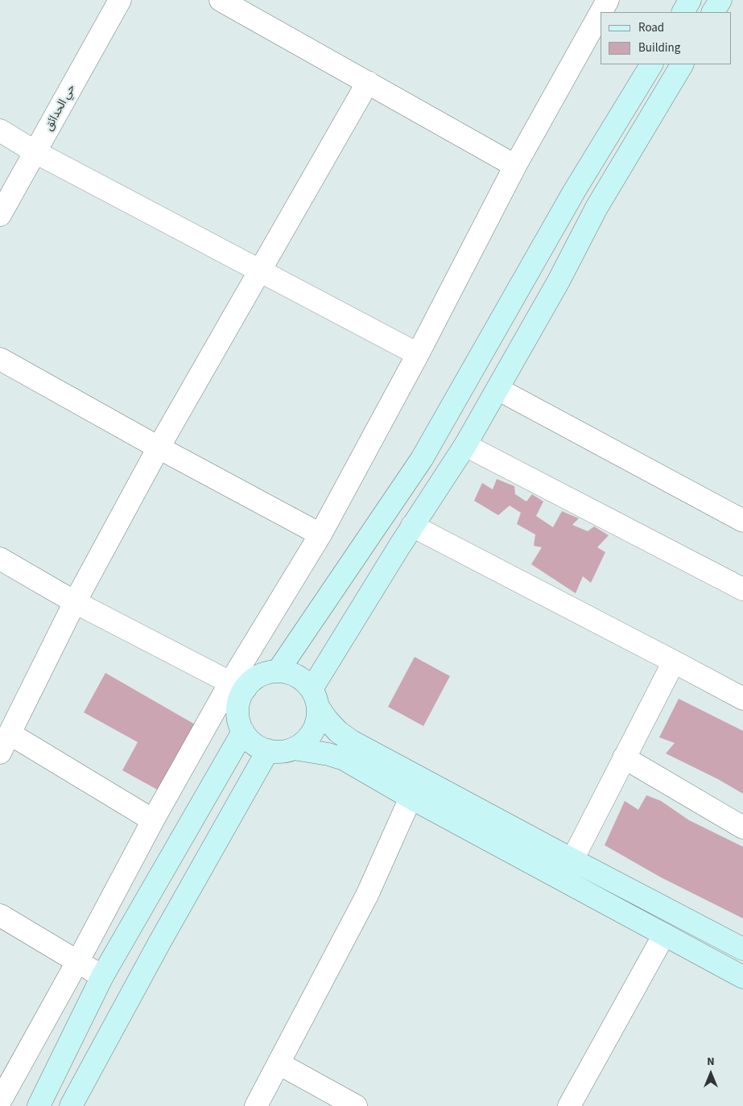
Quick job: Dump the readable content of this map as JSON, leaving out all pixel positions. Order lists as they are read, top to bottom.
{
  "streets": {
    "street": ["حي الحدائق"]
  },
  "legend": ["Road", "Building"],
  "north": "top"
}
